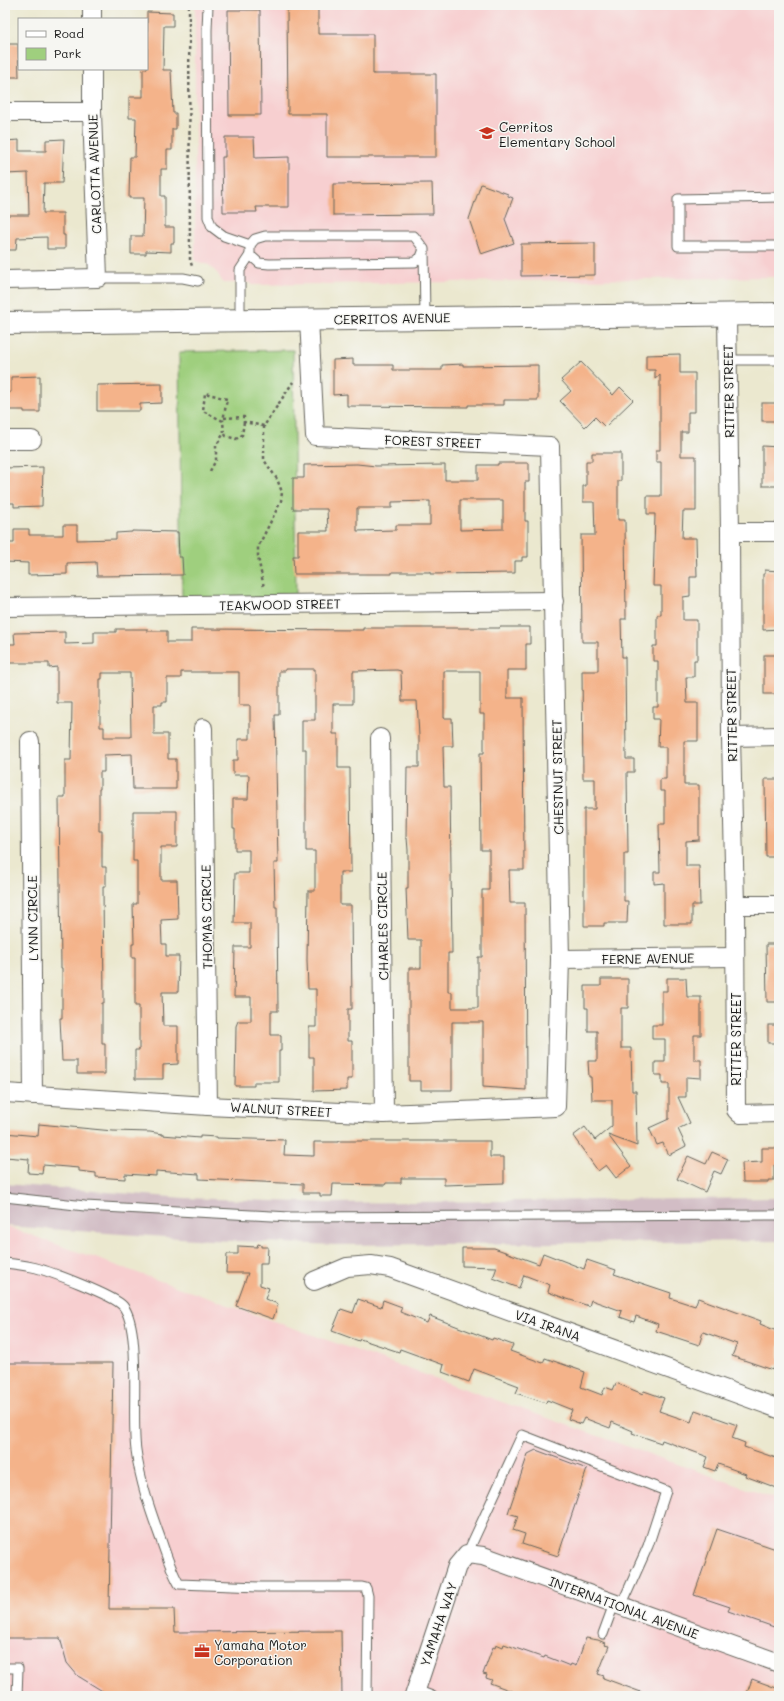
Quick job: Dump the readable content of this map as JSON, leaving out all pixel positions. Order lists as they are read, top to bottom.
{
  "streets": {
    "main road": ["CERRITOS AVENUE"],
    "street": [
      "CARLOTTA AVENUE",
      "RITTER STREET",
      "FOREST STREET",
      "TEAKWOOD STREET",
      "CHESTNUT STREET",
      "THOMAS CIRCLE",
      "LYNN CIRCLE",
      "CHARLES CIRCLE",
      "FERNE AVENUE",
      "WALNUT STREET",
      "VIA IRANA",
      "INTERNATIONAL AVENUE",
      "YAMAHA WAY"
    ]
  },
  "crossings": [
    ["CERRITOS AVENUE", "RITTER STREET"],
    ["CERRITOS AVENUE", "FOREST STREET"],
    ["RITTER STREET", "FERNE AVENUE"],
    ["FOREST STREET", "CHESTNUT STREET"],
    ["TEAKWOOD STREET", "CHESTNUT STREET"],
    ["CHESTNUT STREET", "FERNE AVENUE"],
    ["CHESTNUT STREET", "WALNUT STREET"],
    ["THOMAS CIRCLE", "WALNUT STREET"],
    ["LYNN CIRCLE", "WALNUT STREET"],
    ["CHARLES CIRCLE", "WALNUT STREET"],
    ["INTERNATIONAL AVENUE", "YAMAHA WAY"]
  ],
  "places": {
    "school or university": ["Cerritos Elementary School"],
    "office": ["Yamaha Motor Corporation"]
  },
  "legend": ["Road", "Park"]
}
